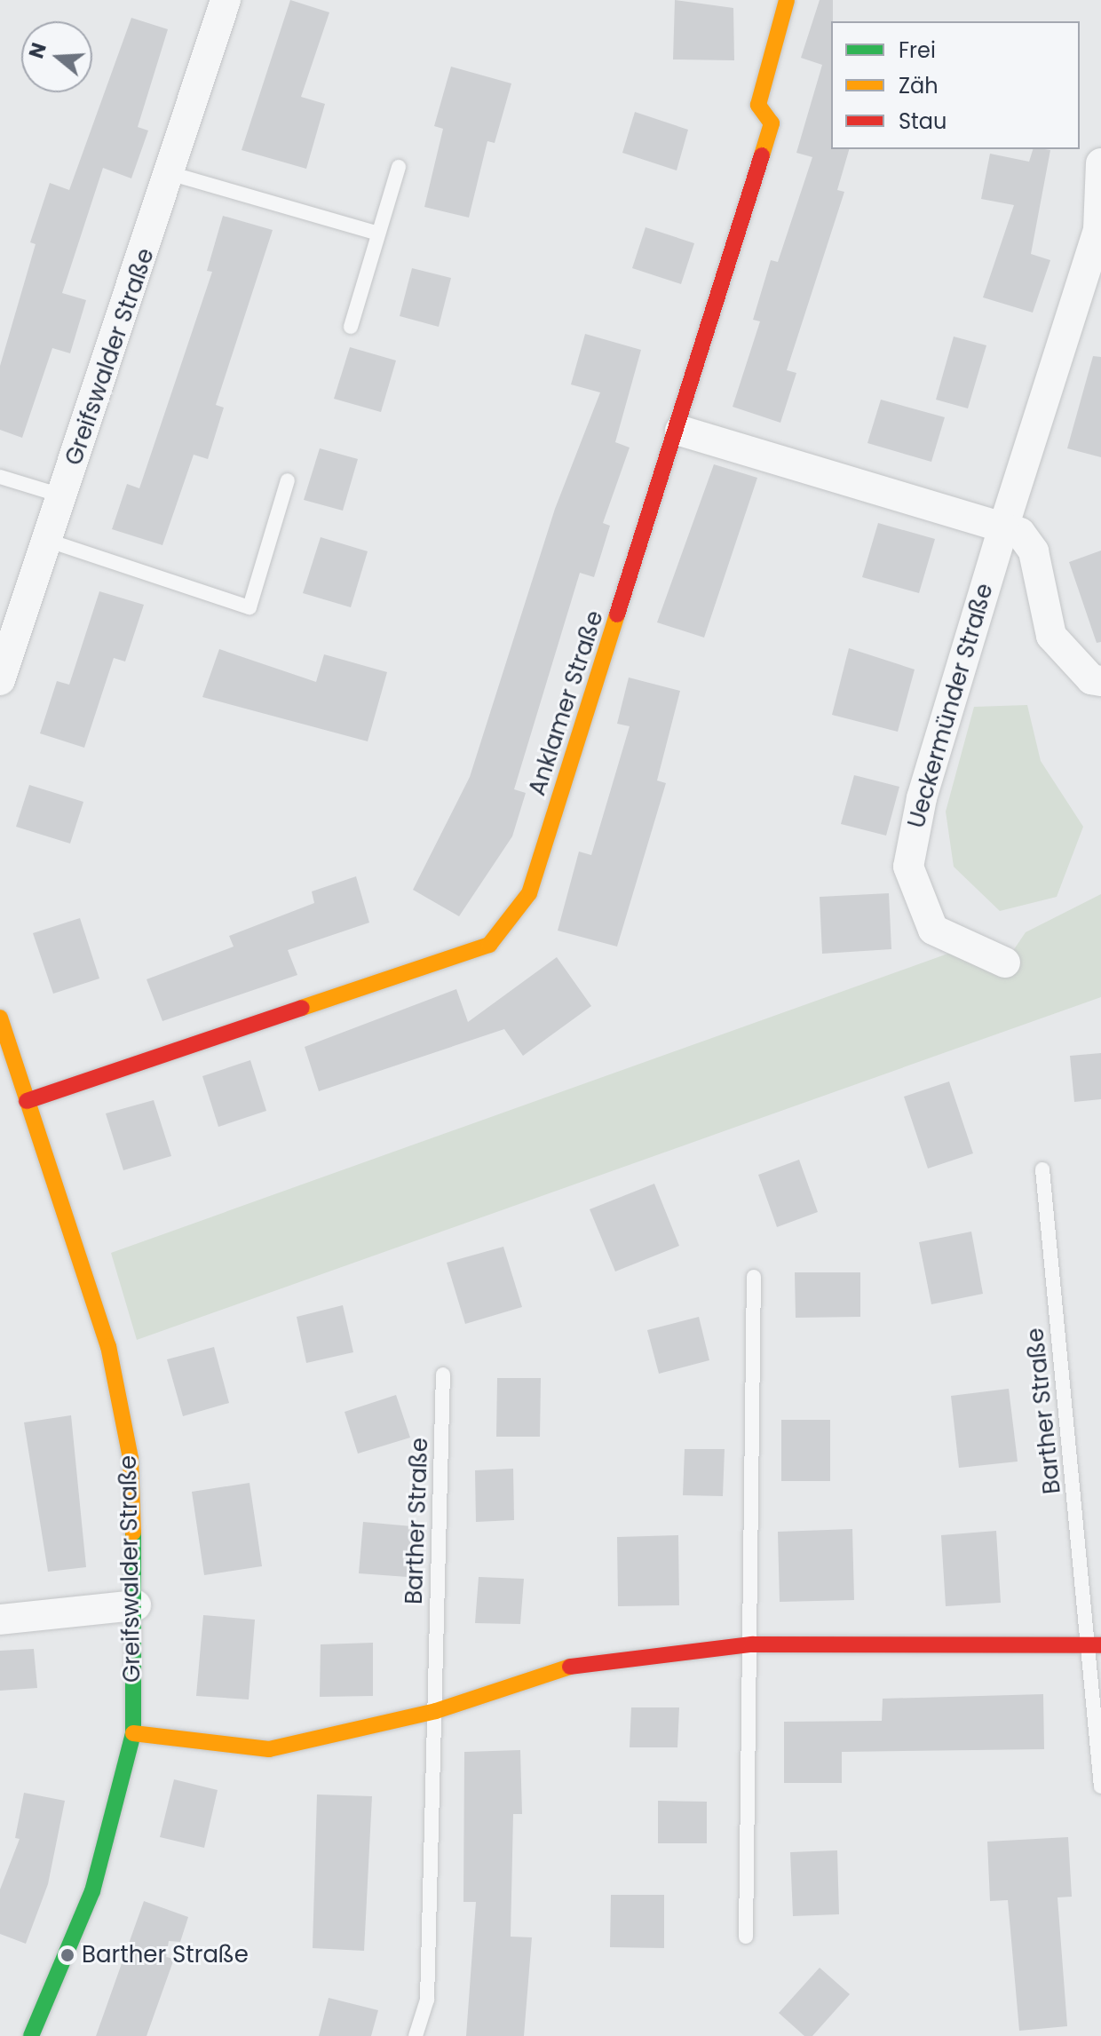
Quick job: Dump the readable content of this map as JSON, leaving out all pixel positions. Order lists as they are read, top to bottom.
{
  "streets": {
    "street": ["Greifswalder Straße", "Anklamer Straße", "Ueckermünder Straße"],
    "lane": ["Barther Straße"]
  },
  "crossings": [
    ["Greifswalder Straße", "Anklamer Straße"]
  ],
  "places": ["Barther Straße"],
  "legend": ["Frei", "Zäh", "Stau"],
  "north": "left"
}
